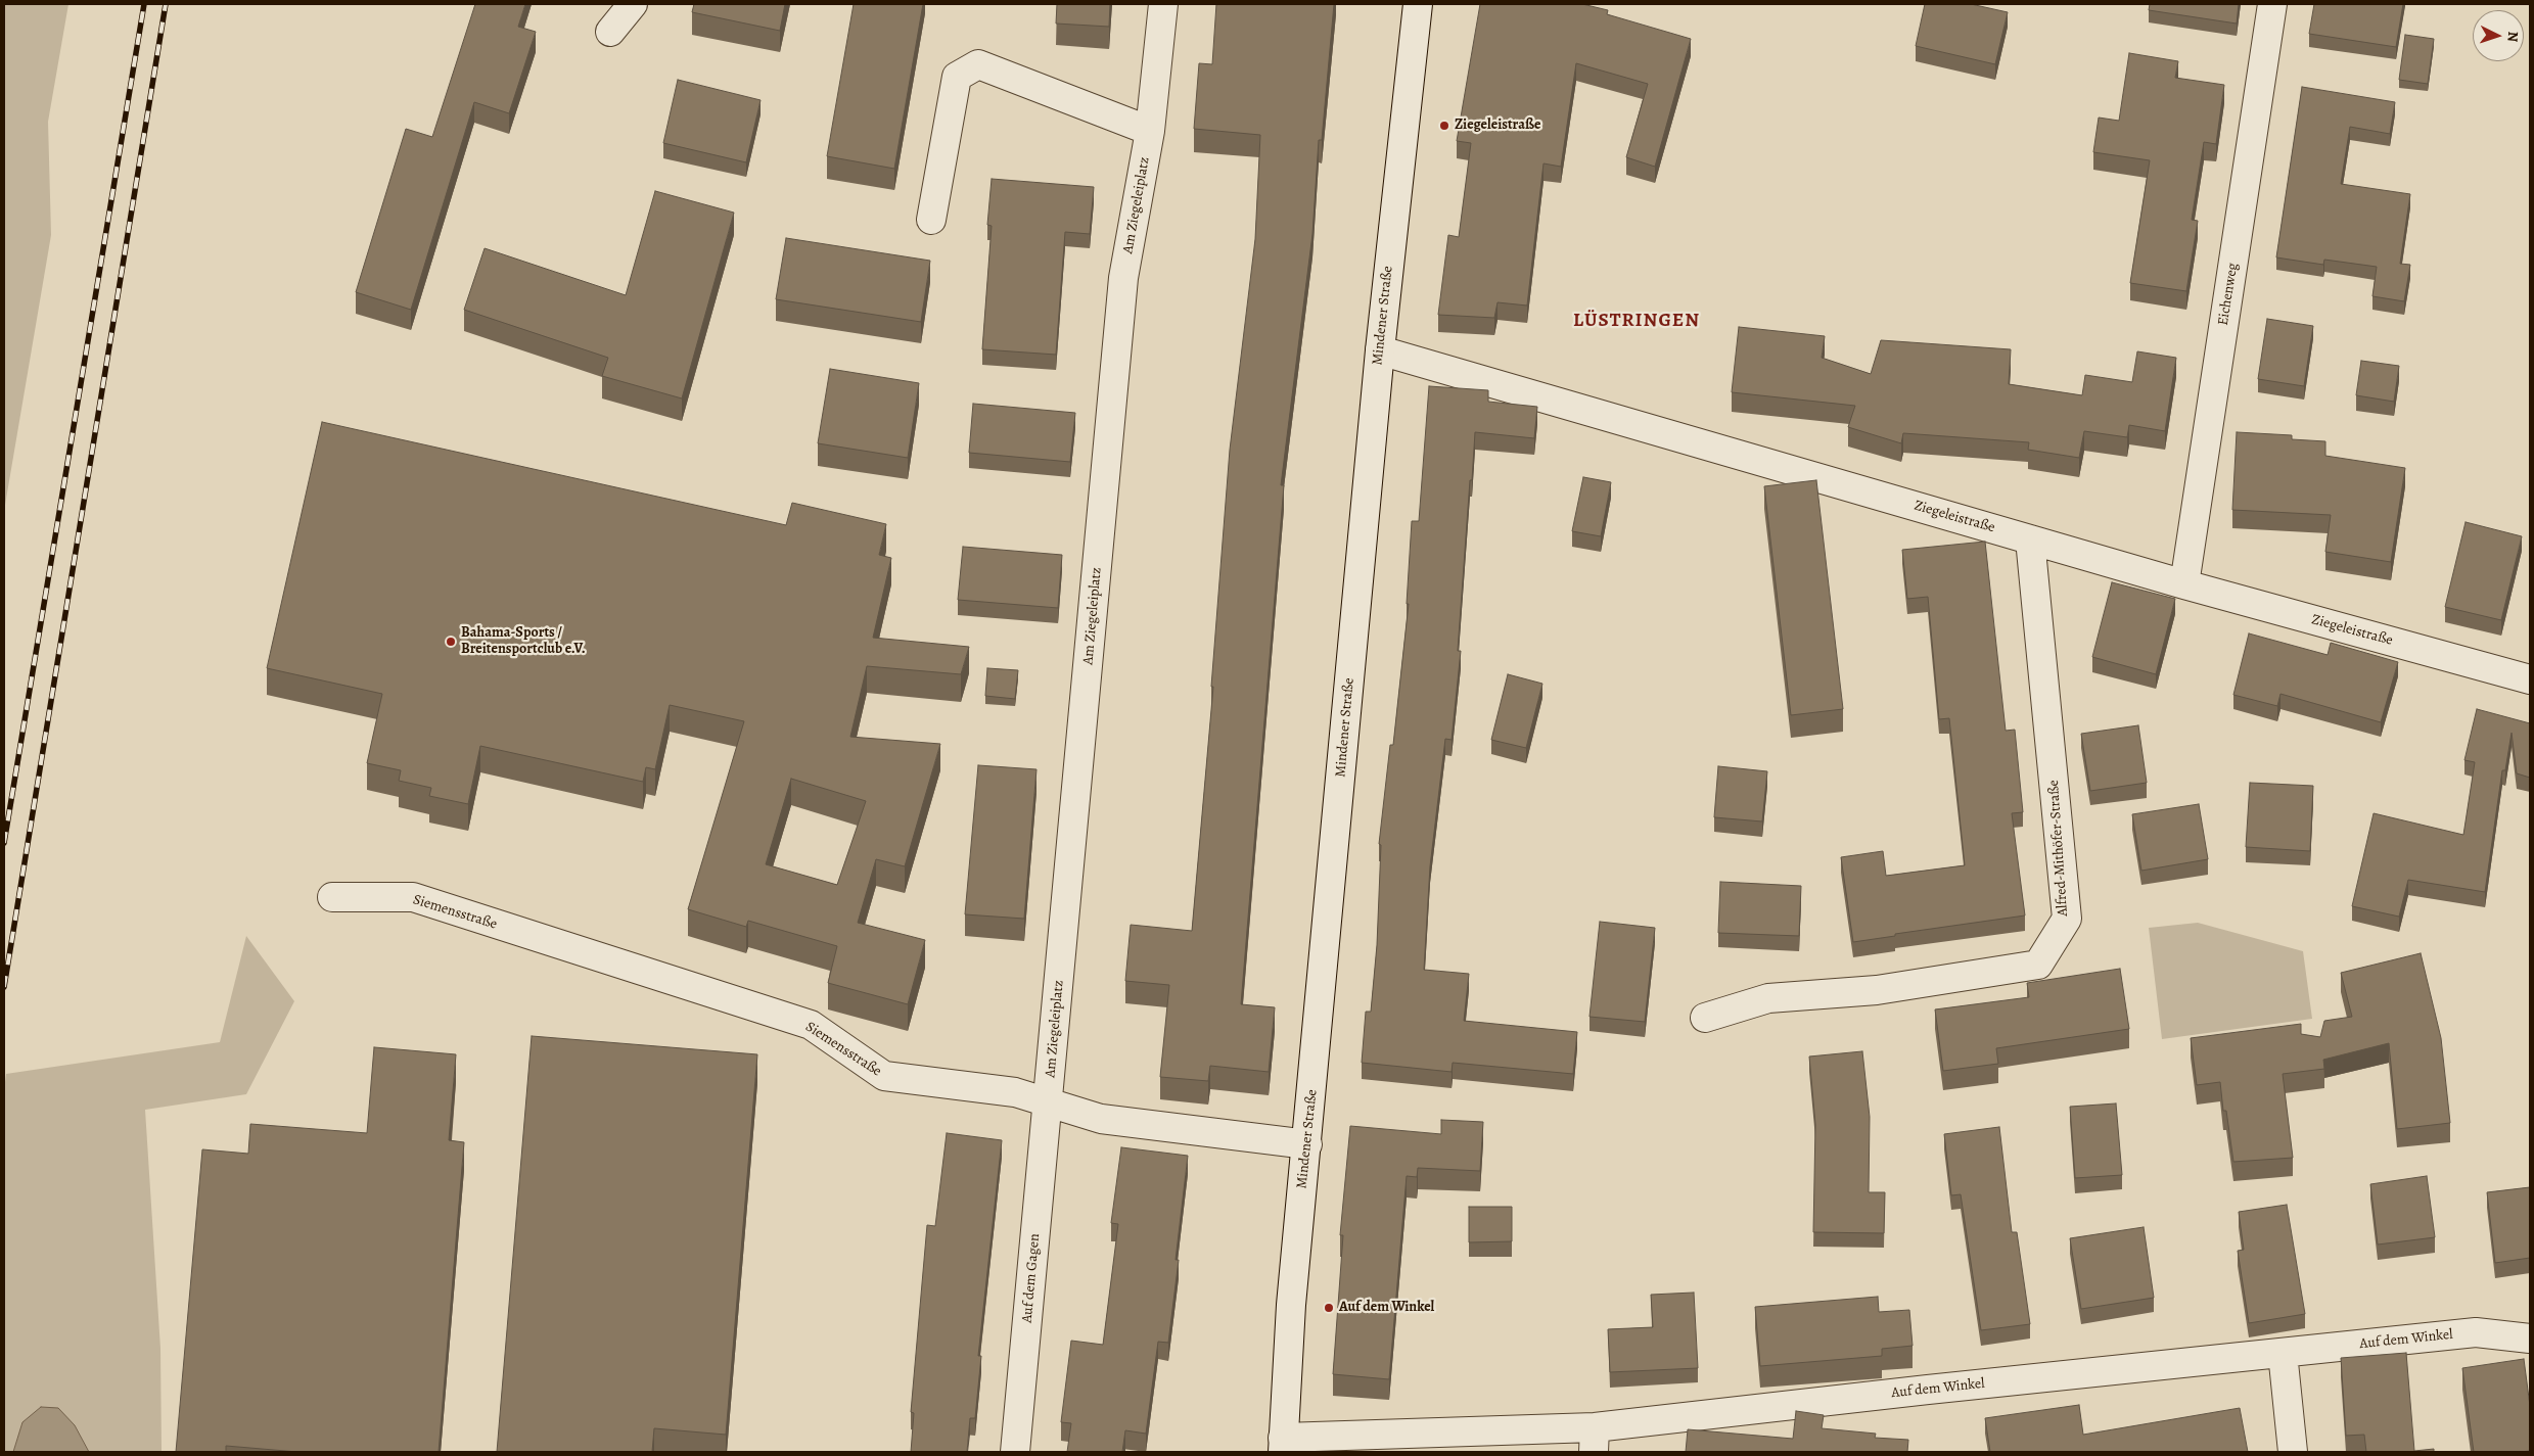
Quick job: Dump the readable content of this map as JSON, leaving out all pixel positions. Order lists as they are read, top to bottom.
{
  "streets": {
    "street": [
      "Am Ziegeleiplatz",
      "Eichenweg",
      "Mindener Straße",
      "Ziegeleistraße",
      "Alfred-Mithöfer-Straße",
      "Siemensstraße",
      "Auf dem Gagen",
      "Auf dem Winkel"
    ]
  },
  "crossings": [
    ["Am Ziegeleiplatz", "Siemensstraße"],
    ["Am Ziegeleiplatz", "Auf dem Gagen"],
    ["Eichenweg", "Ziegeleistraße"],
    ["Mindener Straße", "Ziegeleistraße"],
    ["Mindener Straße", "Siemensstraße"],
    ["Mindener Straße", "Auf dem Winkel"],
    ["Ziegeleistraße", "Alfred-Mithöfer-Straße"],
    ["Siemensstraße", "Auf dem Gagen"]
  ],
  "districts": ["LÜSTRINGEN"],
  "places": ["Ziegeleistraße", "Bahama-Sports / Breitensportclub e.V.", "Auf dem Winkel"],
  "north": "right"
}
